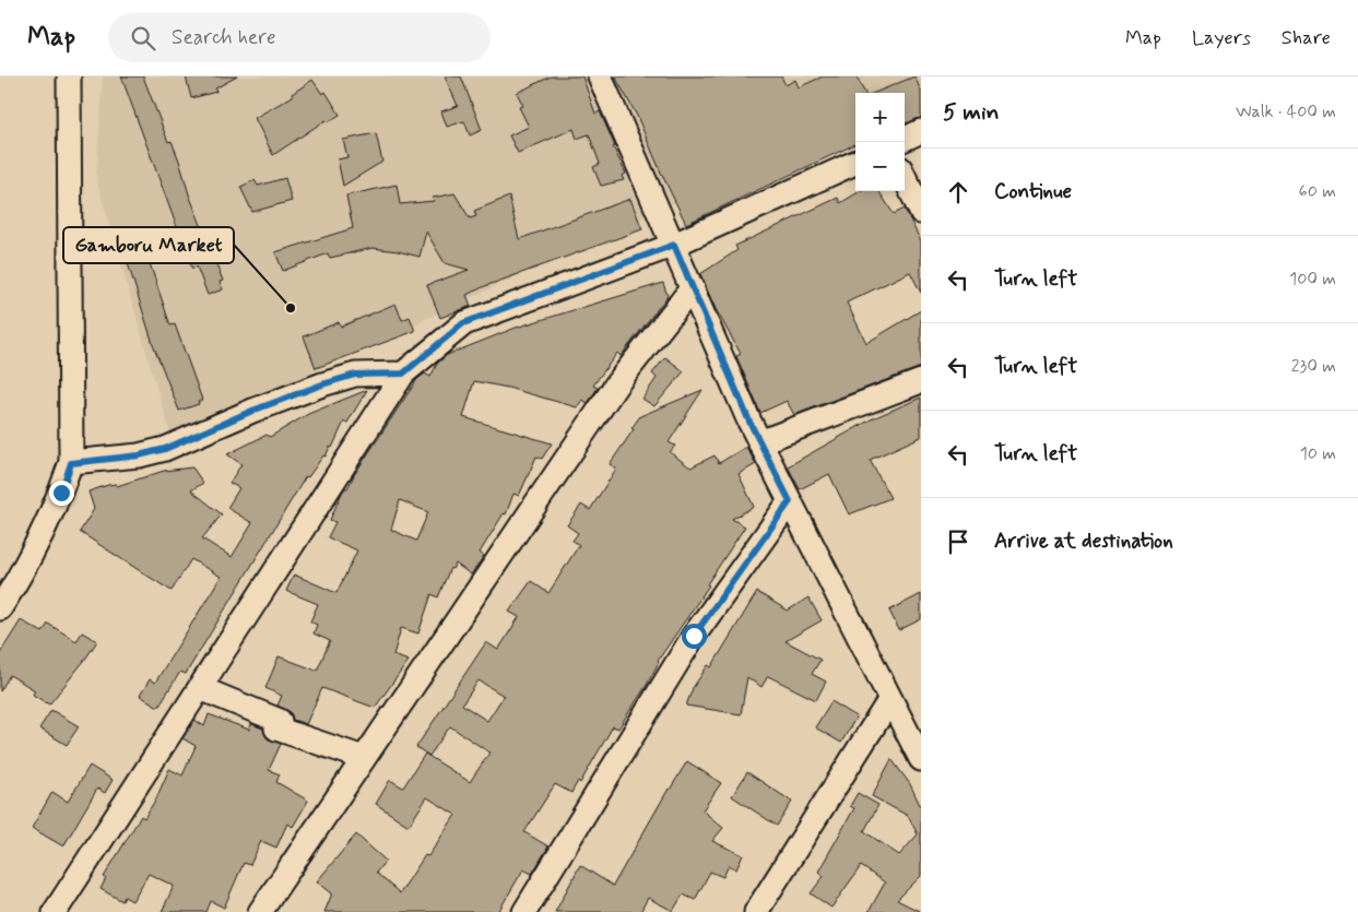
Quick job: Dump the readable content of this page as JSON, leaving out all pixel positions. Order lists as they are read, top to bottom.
{
  "places": ["Gamboru Market"],
  "page": {
    "header": "Map",
    "search": "Search here",
    "nav": ["Map", "Layers", "Share"],
    "heading": ["5 min", "Walk · 400 m"],
    "map_buttons": ["+", "−"],
    "list": [
      ["Continue", "60 m"],
      ["Turn left", "100 m"],
      ["Turn left", "230 m"],
      ["Turn left", "10 m"],
      "Arrive at destination"
    ]
  }
}
